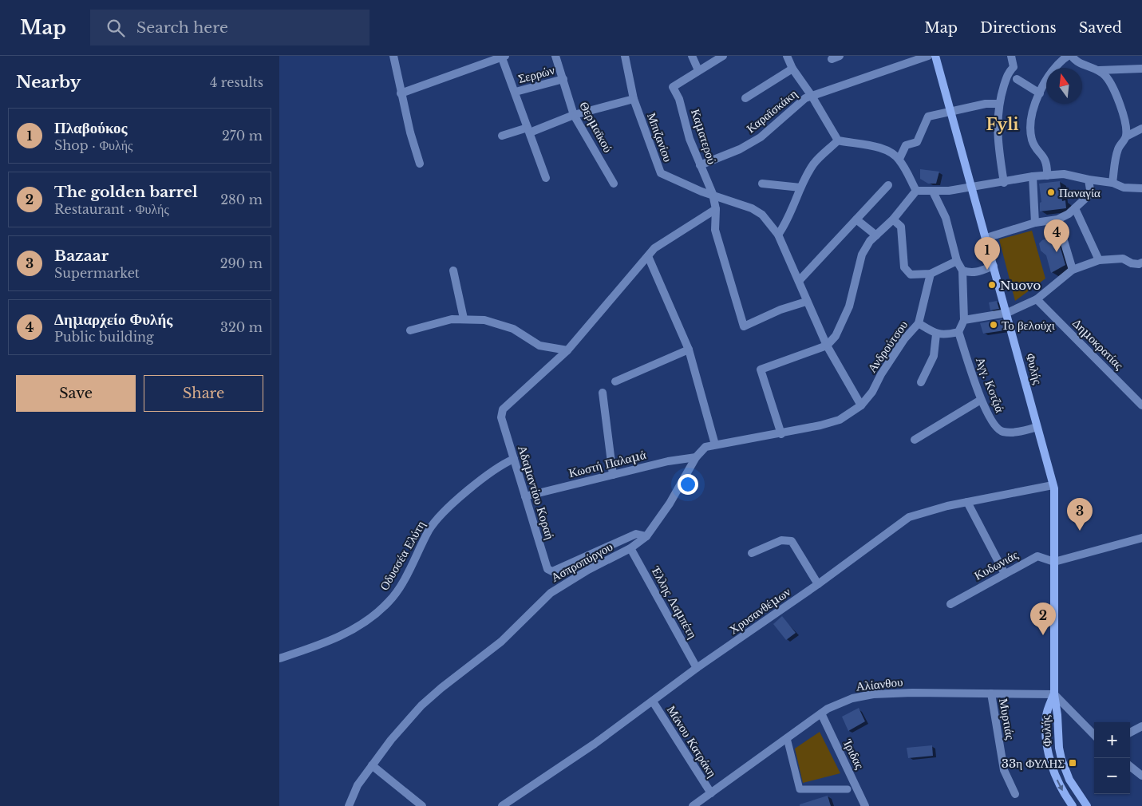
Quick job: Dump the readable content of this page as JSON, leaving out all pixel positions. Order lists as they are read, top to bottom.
{
  "streets": {
    "main road": ["Φυλής"],
    "street": [
      "Σερρών",
      "Καραϊσκάκη",
      "Θερμαϊκού",
      "Καματερού",
      "Μπιζανίου",
      "Δημοκρατίας",
      "Ανδρούτσου",
      "Αγγ. Κοτζιά",
      "Κωστή Παλαμά",
      "Αδαμαντίου Κοραή",
      "Οδυσσέα Ελύτη",
      "Ασπροπύργου",
      "Κυδωνιάς",
      "Έλλης Λαμπέτη",
      "Χρυσανθέμων",
      "Αλίανθου",
      "Μυρτιάς",
      "Μάνου Κατράκη",
      "Ίριδας"
    ]
  },
  "crossings": [
    ["Σερρών", "Θερμαϊκού"],
    ["Καραϊσκάκη", "Καματερού"],
    ["Καματερού", "Μπιζανίου"],
    ["Μπιζανίου", "Ανδρούτσου"],
    ["Μπιζανίου", "Ασπροπύργου"],
    ["Ανδρούτσου", "Ασπροπύργου"],
    ["Φυλής", "Αγγ. Κοτζιά"],
    ["Φυλής", "Κυδωνιάς"],
    ["Φυλής", "Χρυσανθέμων"],
    ["Φυλής", "Αλίανθου"],
    ["Κωστή Παλαμά", "Αδαμαντίου Κοραή"],
    ["Κωστή Παλαμά", "Ασπροπύργου"],
    ["Αδαμαντίου Κοραή", "Οδυσσέα Ελύτη"],
    ["Αδαμαντίου Κοραή", "Ασπροπύργου"],
    ["Ασπροπύργου", "Έλλης Λαμπέτη"],
    ["Έλλης Λαμπέτη", "Χρυσανθέμων"],
    ["Χρυσανθέμων", "Μάνου Κατράκη"],
    ["Αλίανθου", "Μυρτιάς"],
    ["Αλίανθου", "Μάνου Κατράκη"],
    ["Αλίανθου", "Ίριδας"]
  ],
  "districts": ["Fyli"],
  "places": {
    "other": ["Παναγία", "Nuovo", "Το βελούχι"],
    "transit": ["33η ΦΥΛΗΣ"]
  },
  "north": "top",
  "page": {
    "header": "Map",
    "search": "Search here",
    "nav": ["Map", "Directions", "Saved"],
    "heading": ["Nearby", "4 results"],
    "list": [
      {
        "mark": "1",
        "name": "Πλαβούκος",
        "note": "Shop · Φυλής",
        "value": "270 m"
      },
      {
        "mark": "2",
        "name": "The golden barrel",
        "note": "Restaurant · Φυλής",
        "value": "280 m"
      },
      {
        "mark": "3",
        "name": "Bazaar",
        "note": "Supermarket",
        "value": "290 m"
      },
      {
        "mark": "4",
        "name": "Δημαρχείο Φυλής",
        "note": "Public building",
        "value": "320 m"
      }
    ],
    "pins": [
      "4",
      "1",
      "3",
      "2"
    ],
    "buttons": ["Save", "Share"],
    "map_buttons": ["+", "−"]
  }
}
